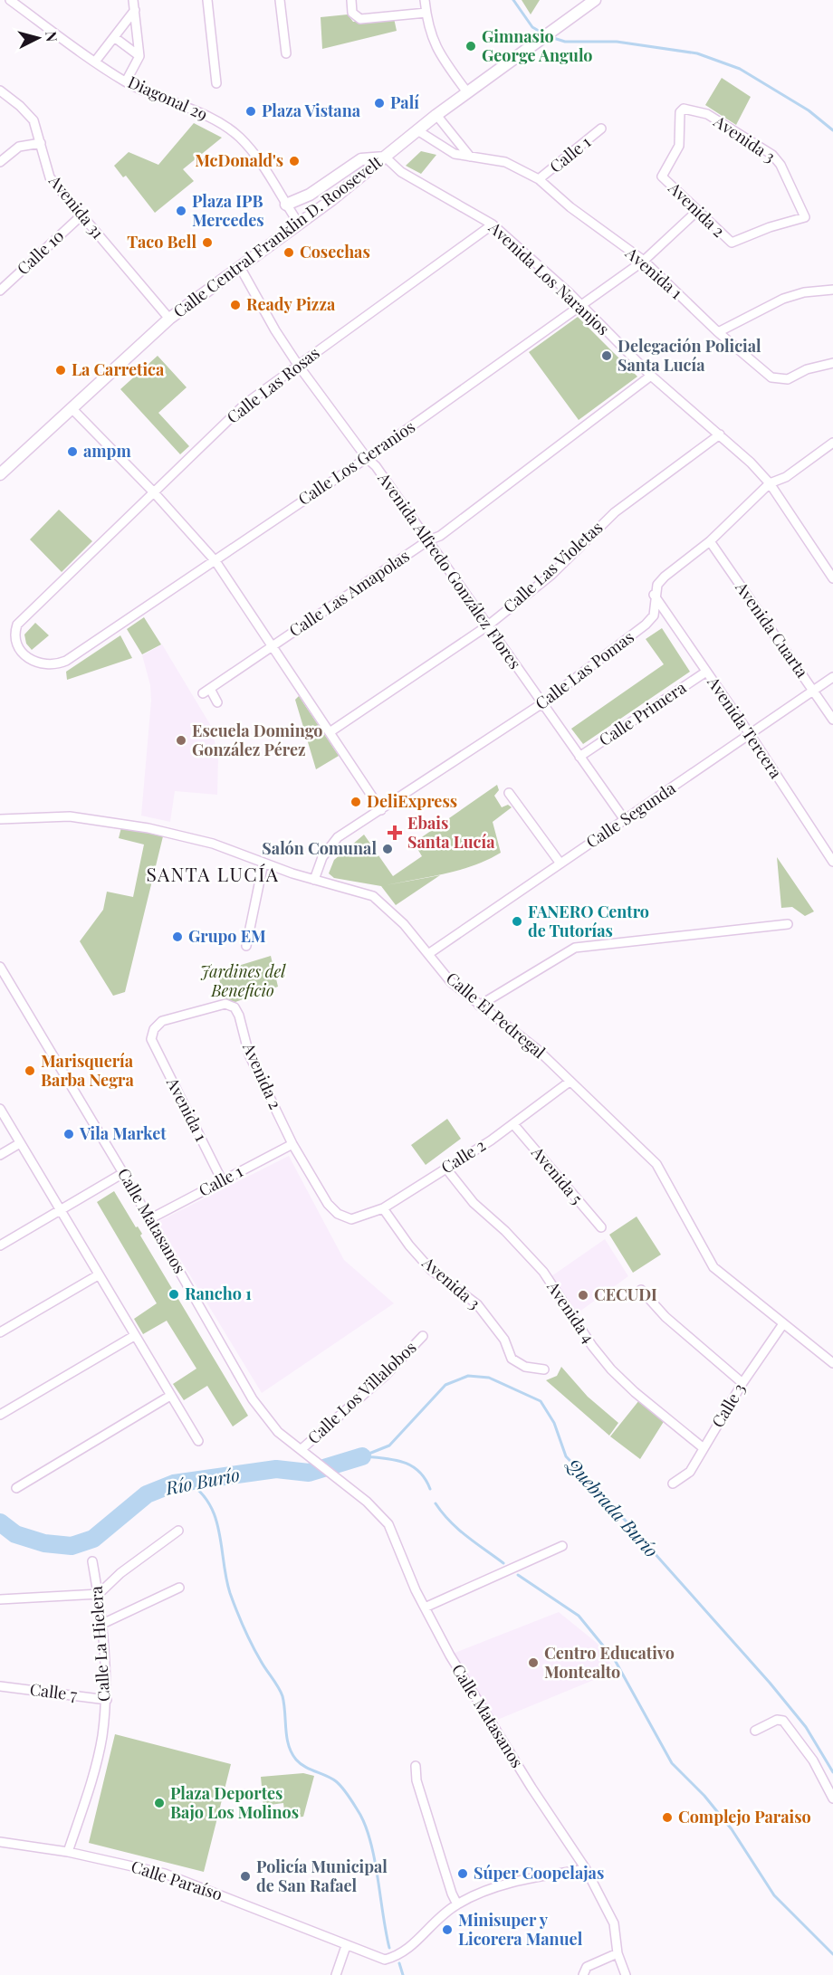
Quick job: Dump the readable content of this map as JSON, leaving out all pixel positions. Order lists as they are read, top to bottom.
{
  "streets": {
    "main road": ["Calle Central Franklin D. Roosevelt"],
    "street": [
      "Diagonal 29",
      "Avenida 3",
      "Calle 1",
      "Avenida 31",
      "Avenida 2",
      "Calle 10",
      "Avenida 1",
      "Avenida Los Naranjos",
      "Calle Las Rosas",
      "Calle Los Geranios",
      "Calle Las Violetas",
      "Avenida Alfredo González Flores",
      "Calle Las Amapolas",
      "Avenida Cuarta",
      "Calle Las Pomas",
      "Calle Primera",
      "Avenida Tercera",
      "Calle Segunda",
      "Calle El Pedregal",
      "Calle 2",
      "Avenida 5",
      "Calle Matasanos",
      "Avenida 4",
      "Calle Los Villalobos",
      "Calle 3",
      "Calle La Hielera",
      "Calle 7",
      "Calle Paraíso"
    ]
  },
  "crossings": [
    ["Diagonal 29", "Calle Central Franklin D. Roosevelt"],
    ["Avenida 3", "Avenida 2"],
    ["Avenida 3", "Calle 2"],
    ["Calle 1", "Avenida 2"],
    ["Calle 1", "Avenida 1"],
    ["Calle 1", "Calle Matasanos"],
    ["Avenida 31", "Calle Central Franklin D. Roosevelt"],
    ["Avenida 31", "Calle 10"],
    ["Avenida 2", "Avenida 1"],
    ["Avenida 2", "Calle 2"],
    ["Calle Central Franklin D. Roosevelt", "Avenida 1"],
    ["Calle Central Franklin D. Roosevelt", "Avenida Los Naranjos"],
    ["Calle Central Franklin D. Roosevelt", "Avenida Alfredo González Flores"],
    ["Avenida 1", "Calle Los Geranios"],
    ["Avenida Los Naranjos", "Calle Las Rosas"],
    ["Avenida Los Naranjos", "Calle Los Geranios"],
    ["Avenida Los Naranjos", "Calle Las Violetas"],
    ["Avenida Los Naranjos", "Calle Las Amapolas"],
    ["Avenida Los Naranjos", "Calle Las Pomas"],
    ["Calle Las Rosas", "Calle Los Geranios"],
    ["Calle Las Rosas", "Avenida Alfredo González Flores"],
    ["Calle Los Geranios", "Avenida Alfredo González Flores"],
    ["Calle Las Violetas", "Avenida Alfredo González Flores"],
    ["Avenida Alfredo González Flores", "Calle Las Amapolas"],
    ["Avenida Alfredo González Flores", "Calle Las Pomas"],
    ["Avenida Alfredo González Flores", "Calle Primera"],
    ["Avenida Alfredo González Flores", "Calle Segunda"],
    ["Avenida Cuarta", "Calle Las Pomas"],
    ["Avenida Cuarta", "Calle Segunda"],
    ["Calle Las Pomas", "Avenida Tercera"],
    ["Calle Las Pomas", "Calle El Pedregal"],
    ["Calle Primera", "Avenida Tercera"],
    ["Avenida Tercera", "Calle Segunda"],
    ["Calle Segunda", "Calle El Pedregal"],
    ["Calle El Pedregal", "Calle 2"],
    ["Calle El Pedregal", "Calle 3"],
    ["Calle 2", "Avenida 5"],
    ["Calle 2", "Avenida 4"],
    ["Calle Matasanos", "Calle Los Villalobos"],
    ["Avenida 4", "Calle 3"],
    ["Calle La Hielera", "Calle 7"],
    ["Calle La Hielera", "Calle Paraíso"]
  ],
  "districts": ["SANTA LUCÍA"],
  "water": ["Río Burío", "Quebrada Burío"],
  "parks": ["Jardines del Beneficio"],
  "places": {
    "other": [
      "Gimnasio George Angulo",
      "Palí",
      "Plaza Vistana",
      "McDonald's",
      "Plaza IPB Mercedes",
      "Taco Bell",
      "Cosechas",
      "Ready Pizza",
      "Delegación Policial Santa Lucía",
      "La Carretica",
      "ampm",
      "Escuela Domingo González Pérez",
      "DeliExpress",
      "Salón Comunal",
      "FANERO Centro de Tutorías",
      "Grupo EM",
      "Marisquería Barba Negra",
      "Vila Market",
      "Rancho 1",
      "CECUDI",
      "Centro Educativo Montealto",
      "Plaza Deportes Bajo Los Molinos",
      "Complejo Paraiso",
      "Súper Coopelajas",
      "Policía Municipal de San Rafael",
      "Minisuper y Licorera Manuel"
    ],
    "health": ["Ebais Santa Lucía"]
  },
  "north": "right"
}
